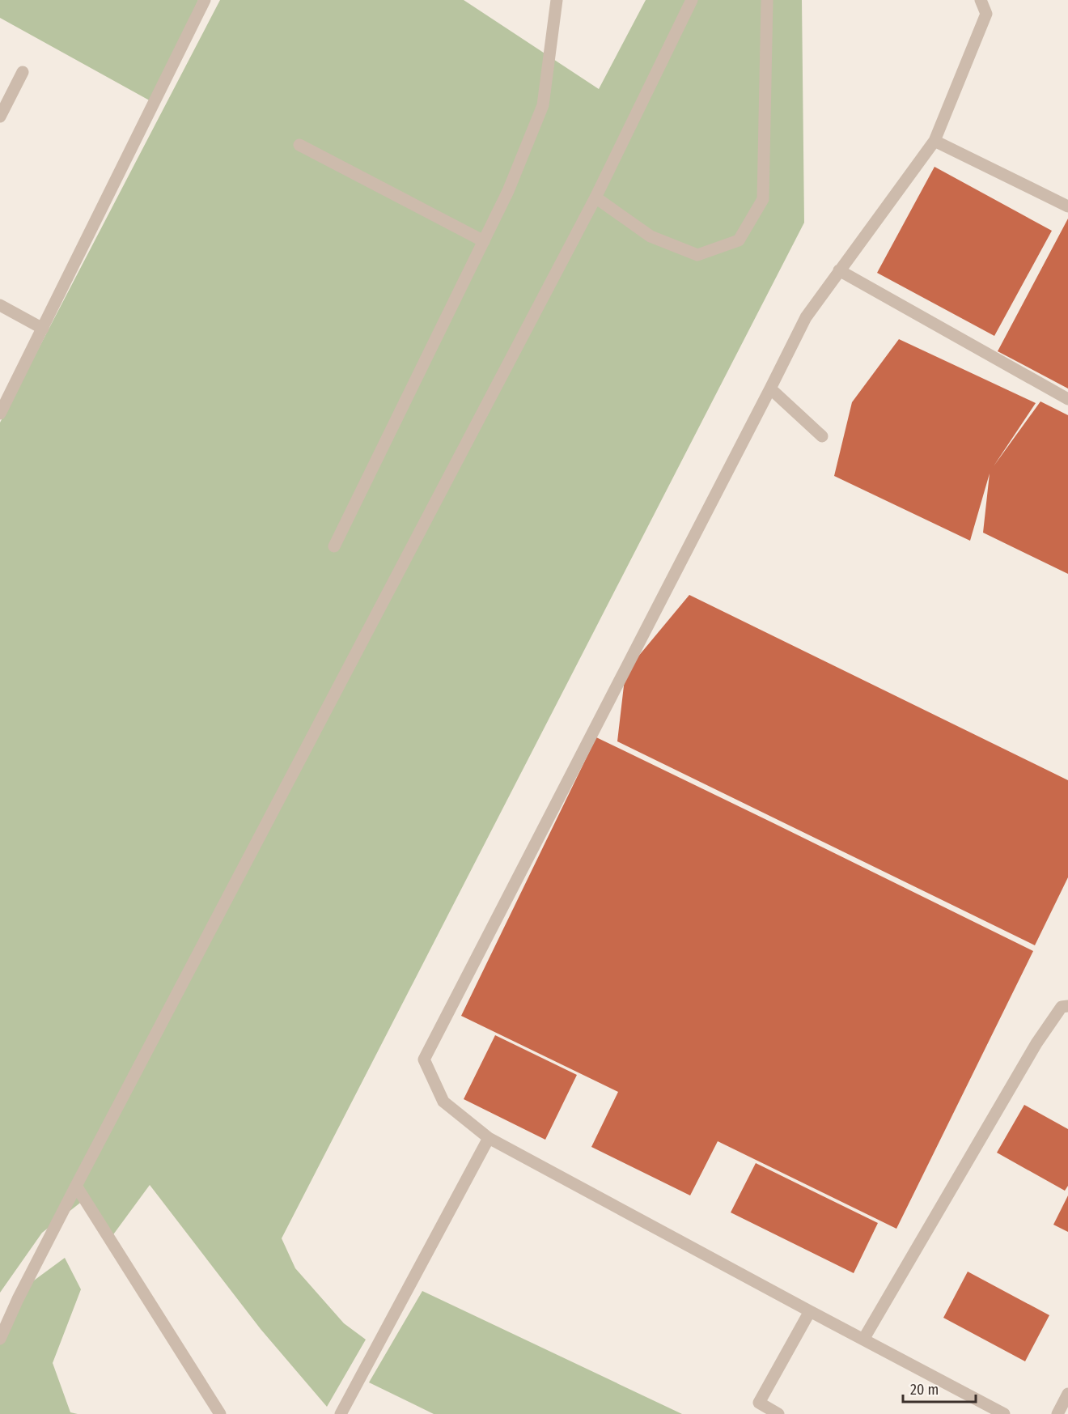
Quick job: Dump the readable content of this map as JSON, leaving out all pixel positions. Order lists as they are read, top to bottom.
{
  "scale_bar": "20 m"
}
